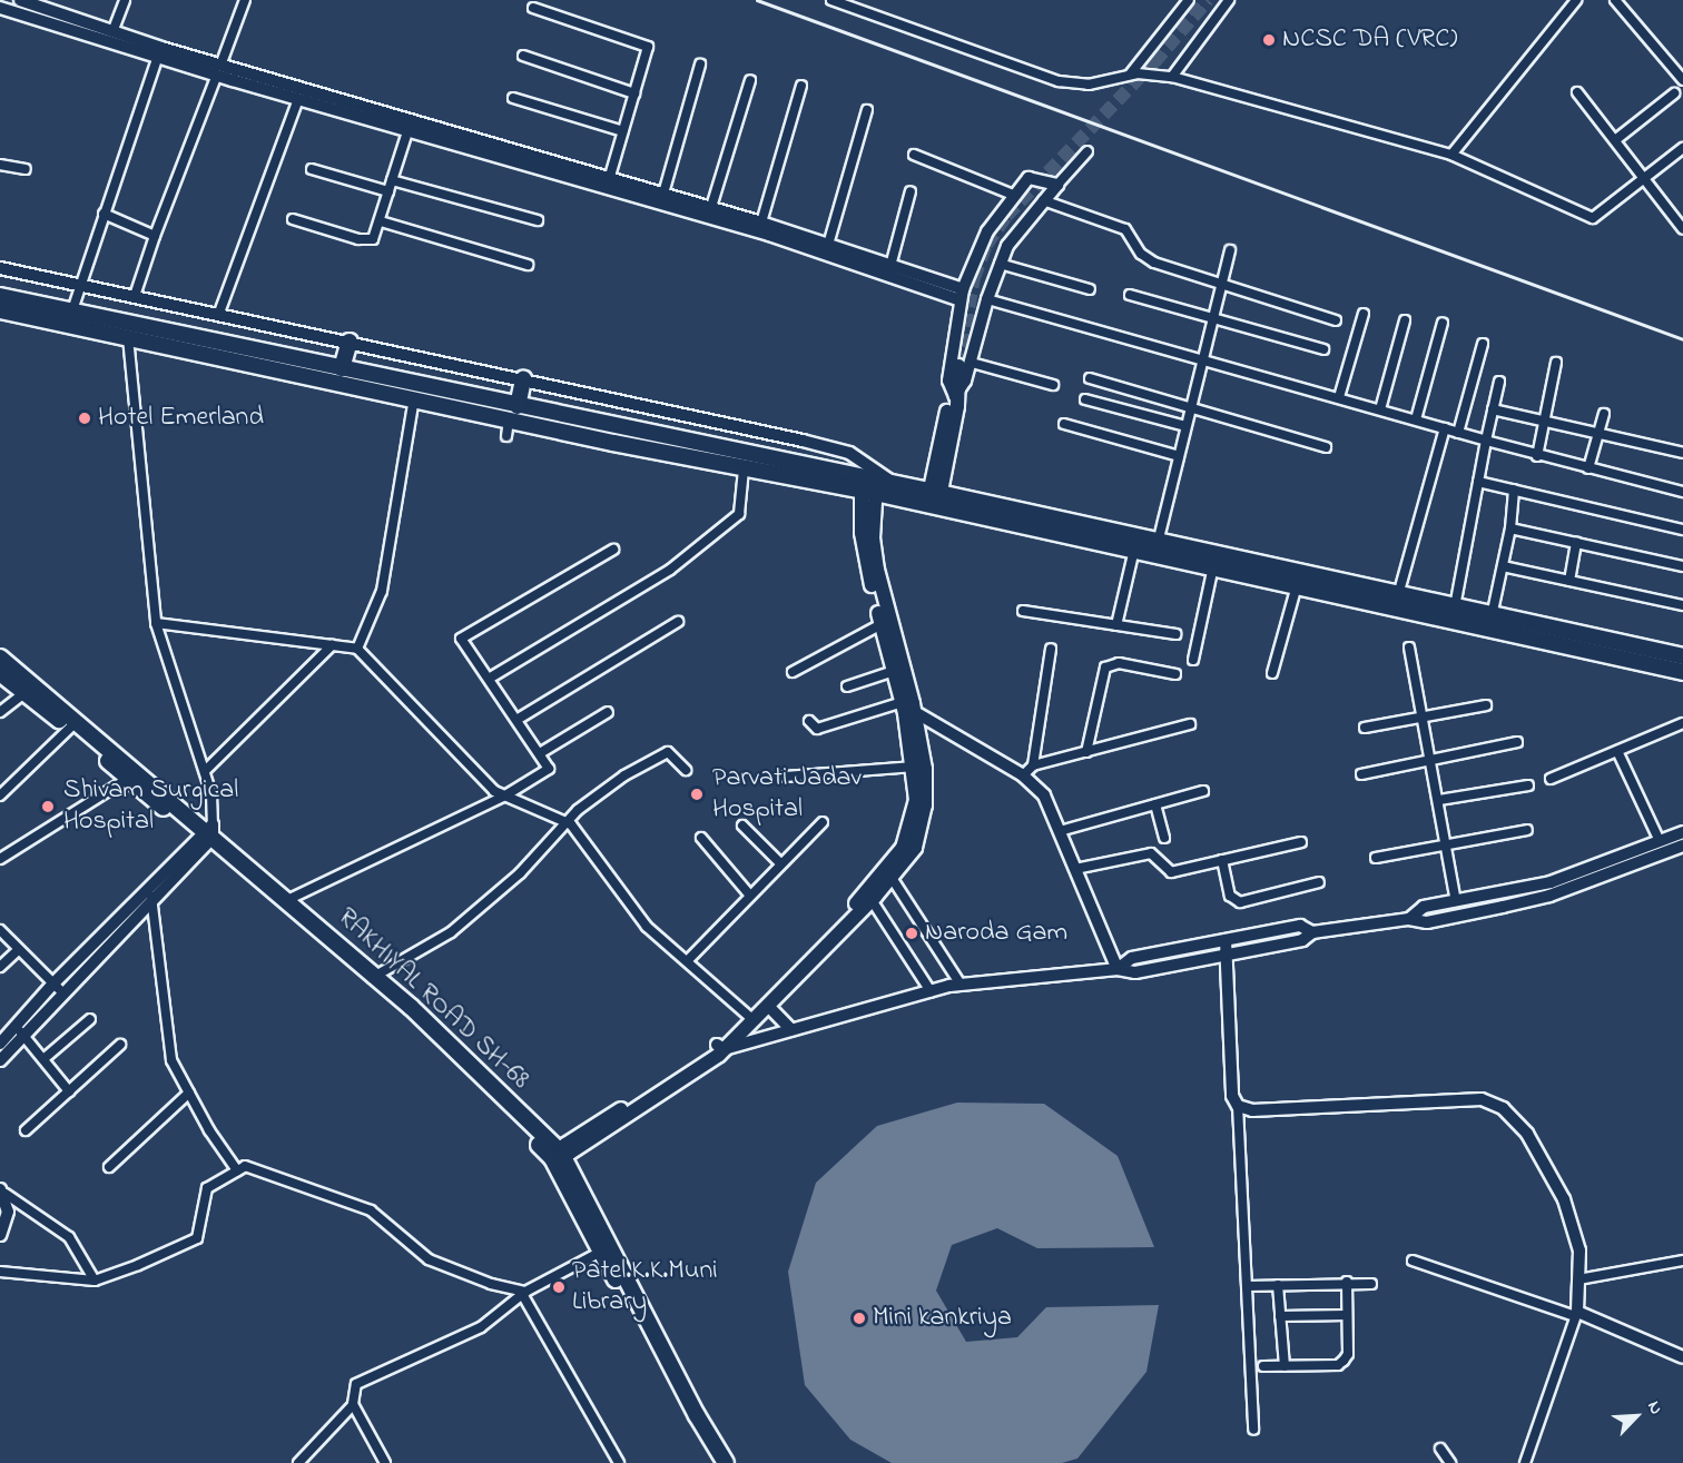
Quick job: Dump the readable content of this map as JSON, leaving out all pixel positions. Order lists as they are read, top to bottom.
{
  "streets": {
    "main road": ["RAKHIYAL ROAD SH-68"]
  },
  "places": [
    "NCSC DA (VRC)",
    "Hotel Emerland",
    "Parvati Jadav Hospital",
    "Shivam Surgical Hospital",
    "Naroda Gam",
    "Patel.K.K.Muni Library",
    "Mini kankriya"
  ],
  "north": "top right"
}
